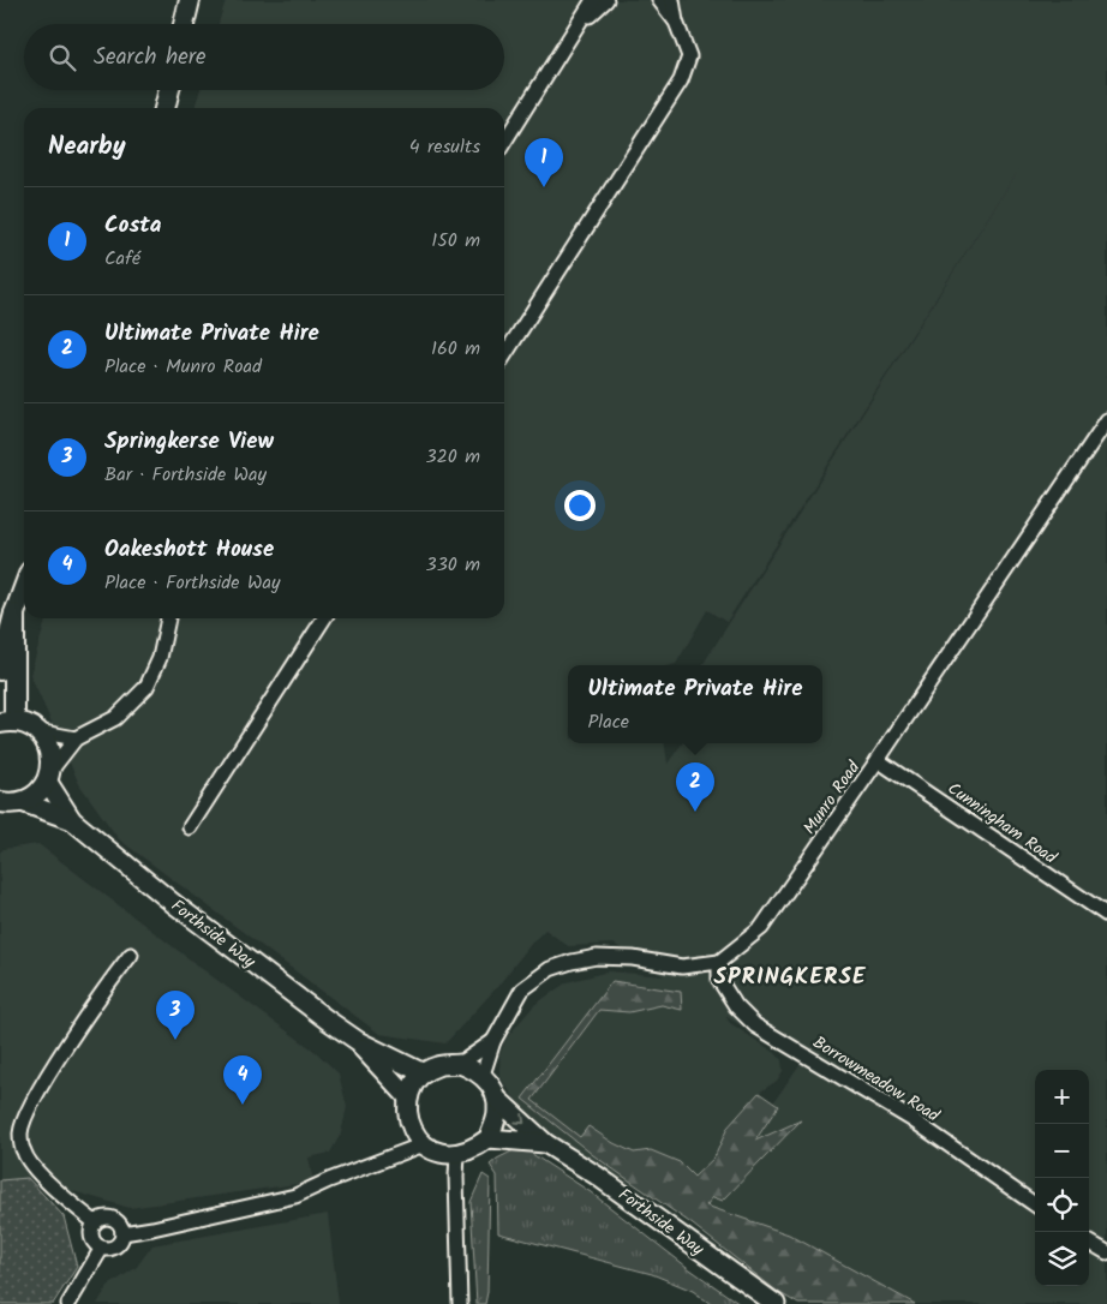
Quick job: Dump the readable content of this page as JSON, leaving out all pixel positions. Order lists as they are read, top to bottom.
{
  "streets": {
    "street": [
      "Munro Road",
      "Cunningham Road",
      "Forthside Way",
      "Borrowmeadow Road"
    ]
  },
  "crossings": [
    ["Munro Road", "Cunningham Road"],
    ["Munro Road", "Forthside Way"],
    ["Munro Road", "Borrowmeadow Road"]
  ],
  "districts": ["SPRINGKERSE"],
  "page": {
    "search": "Search here",
    "heading": ["Nearby", "4 results"],
    "pins": [
      "1",
      "2",
      "3",
      "4"
    ],
    "list": [
      {
        "mark": "1",
        "name": "Costa",
        "note": "Café",
        "value": "150 m"
      },
      {
        "mark": "2",
        "name": "Ultimate Private Hire",
        "note": "Place · Munro Road",
        "value": "160 m"
      },
      {
        "mark": "3",
        "name": "Springkerse View",
        "note": "Bar · Forthside Way",
        "value": "320 m"
      },
      {
        "mark": "4",
        "name": "Oakeshott House",
        "note": "Place · Forthside Way",
        "value": "330 m"
      }
    ],
    "popup": ["Ultimate Private Hire", "Place"],
    "map_buttons": ["+", "−"]
  }
}
